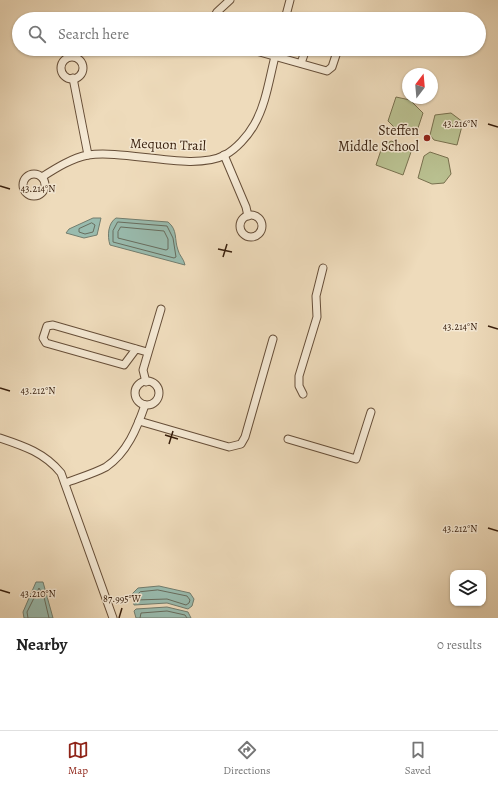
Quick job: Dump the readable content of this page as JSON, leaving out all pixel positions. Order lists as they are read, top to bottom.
{
  "streets": {
    "street": ["Mequon Trail"]
  },
  "places": ["Steffen Middle School"],
  "north": "top",
  "page": {
    "search": "Search here",
    "heading": ["Nearby", "0 results"],
    "nav": ["Map", "Directions", "Saved"]
  },
  "coordinates": [
    "43.216°N",
    "43.214°N",
    "43.212°N",
    "43.210°N",
    "87.995°W"
  ]
}
